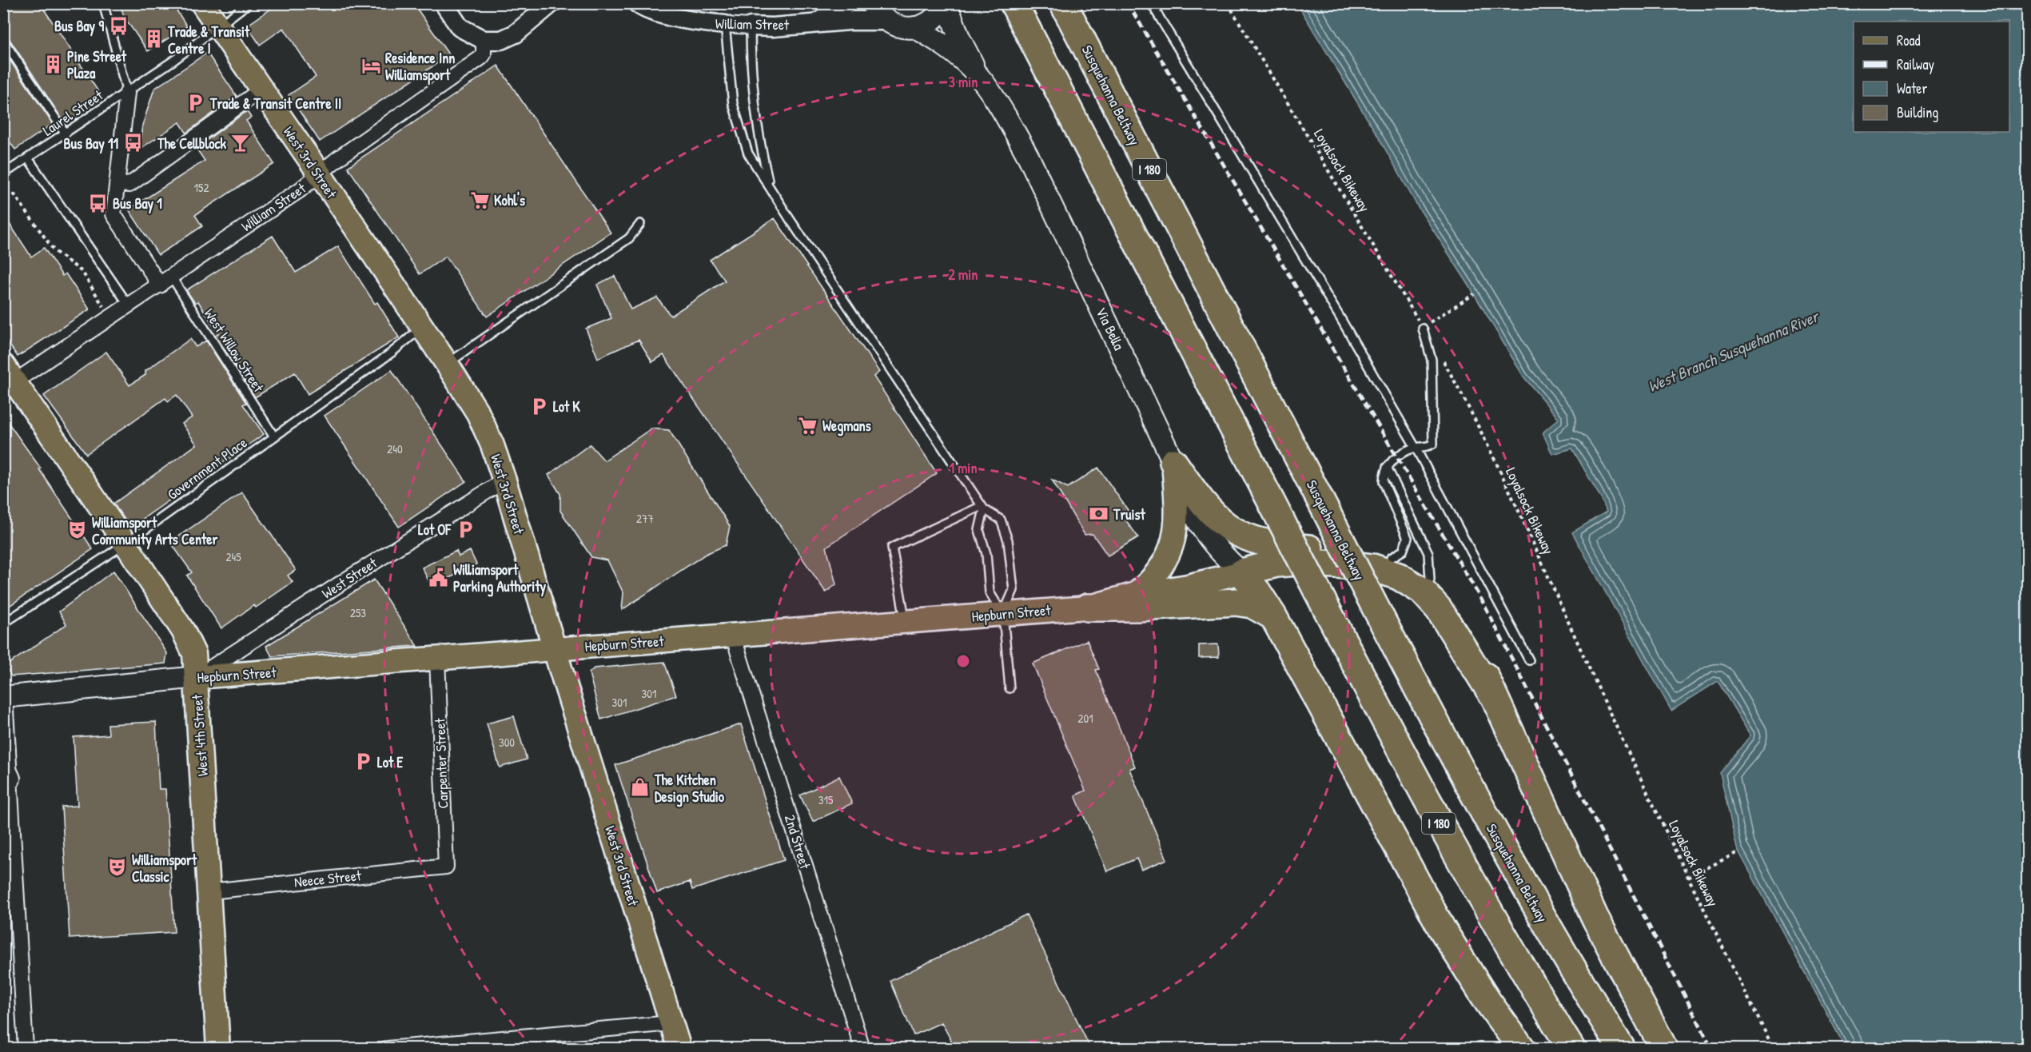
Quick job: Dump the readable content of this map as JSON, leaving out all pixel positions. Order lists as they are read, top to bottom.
{
  "streets": {
    "highway": ["Susquehanna Beltway", "I 180"],
    "main road": [
      "West 3rd Street",
      "Via Bella",
      "Hepburn Street",
      "West 4th Street"
    ],
    "street": [
      "William Street",
      "West Street",
      "Carpenter Street",
      "2nd Street",
      "Neece Street"
    ],
    "lane": ["Laurel Street", "West Willow Street", "Government Place"],
    "path": ["Loyalsock Bikeway"]
  },
  "crossings": [
    ["William Street", "West 3rd Street"],
    ["William Street", "West Willow Street"],
    ["William Street", "West 4th Street"],
    ["Laurel Street", "West 3rd Street"],
    ["West 3rd Street", "Government Place"],
    ["West 3rd Street", "West Street"],
    ["West 3rd Street", "Hepburn Street"],
    ["Via Bella", "Hepburn Street"],
    ["West Willow Street", "Government Place"],
    ["Government Place", "West 4th Street"],
    ["West Street", "Hepburn Street"],
    ["West Street", "West 4th Street"],
    ["Hepburn Street", "West 4th Street"],
    ["Hepburn Street", "Carpenter Street"],
    ["Hepburn Street", "2nd Street"],
    ["West 4th Street", "Neece Street"],
    ["Carpenter Street", "Neece Street"]
  ],
  "water": ["West Branch Susquehanna River"],
  "places": {
    "bus stop": ["Bus Bay 9", "Bus Bay 11", "Bus Bay 1"],
    "building": ["Trade & Transit Centre I", "Pine Street Plaza"],
    "hotel": ["Residence Inn Williamsport"],
    "parking": [
      "Trade & Transit Centre II",
      "Lot K",
      "Lot OF",
      "Lot E"
    ],
    "bar": ["The Cellblock"],
    "supermarket": ["Kohl's", "Wegmans"],
    "bank": ["Truist"],
    "theatre": ["Williamsport Community Arts Center", "Williamsport Classic"],
    "public building": ["Williamsport Parking Authority"],
    "shop": ["The Kitchen Design Studio"]
  },
  "house_numbers": [
    "152",
    "240",
    "277",
    "245",
    "253",
    "301",
    "301",
    "201",
    "300",
    "315"
  ],
  "legend": [
    "Road",
    "Railway",
    "Water",
    "Building"
  ],
  "rings": ["3 min", "2 min", "1 min"]
}
